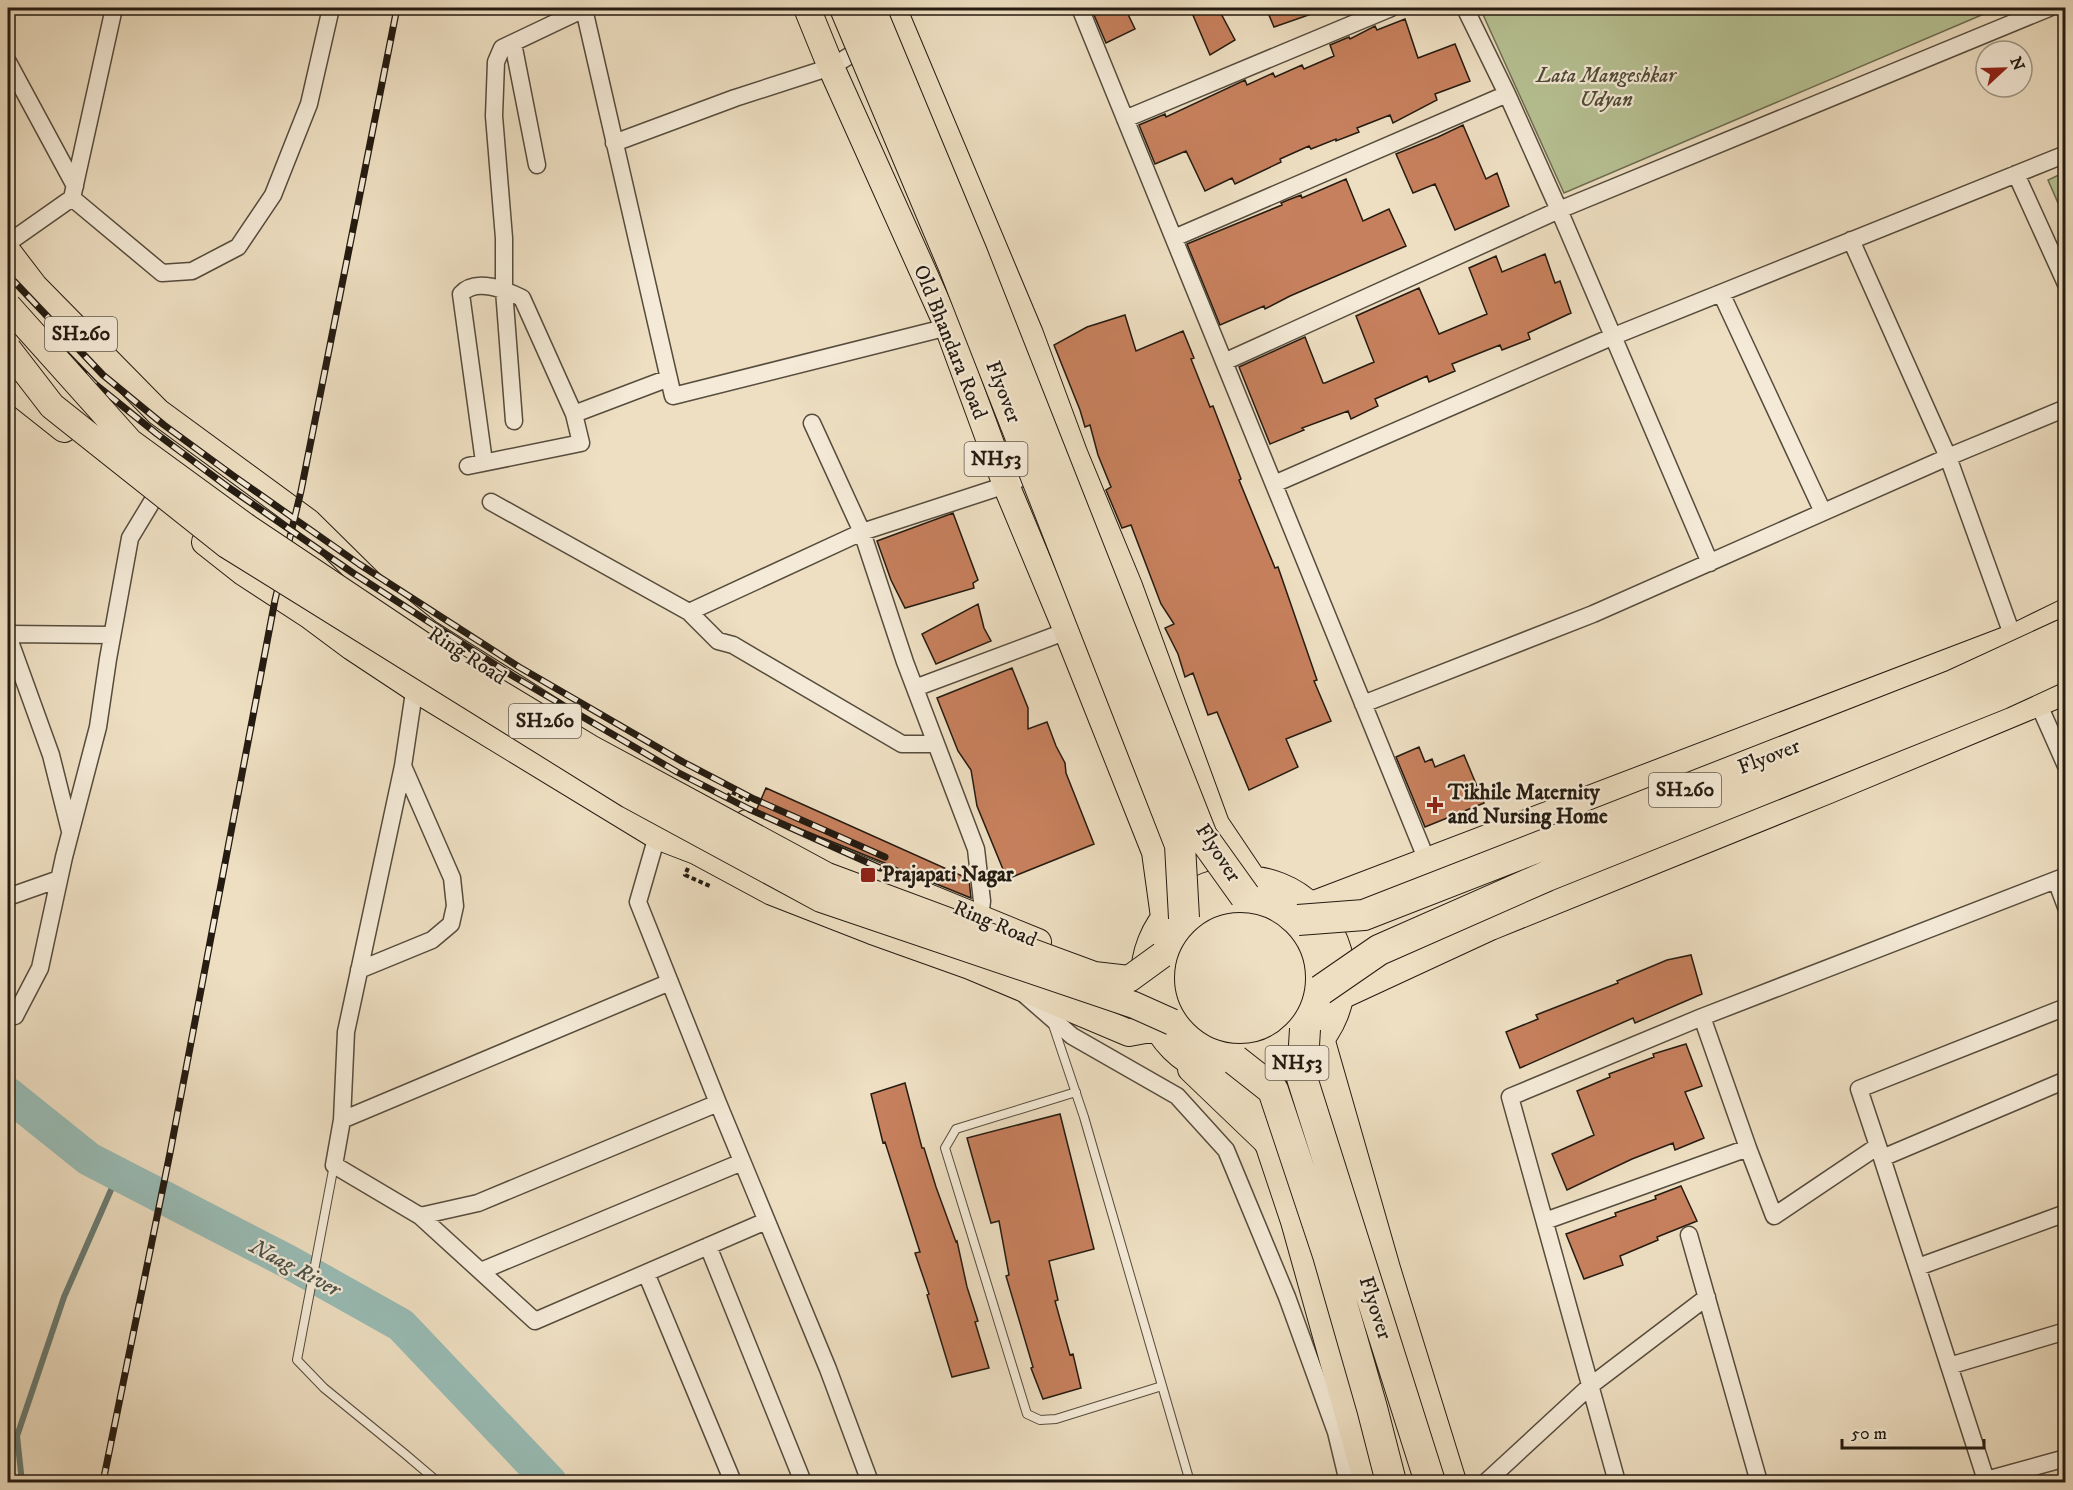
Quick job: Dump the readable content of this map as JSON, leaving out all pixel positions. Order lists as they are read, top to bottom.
{
  "streets": {
    "highway": ["SH260", "Flyover", "NH53"],
    "main road": ["Old Bhandara Road", "Ring Road"]
  },
  "crossings": [
    ["SH260", "Old Bhandara Road"],
    ["SH260", "Flyover"],
    ["SH260", "NH53"],
    ["SH260", "Ring Road"],
    ["Old Bhandara Road", "Flyover"],
    ["Old Bhandara Road", "NH53"],
    ["Old Bhandara Road", "Ring Road"],
    ["Flyover", "NH53"],
    ["Flyover", "Ring Road"],
    ["NH53", "Ring Road"]
  ],
  "water": ["Naag River"],
  "parks": ["Lata Mangeshkar Udyan"],
  "places": {
    "health": ["Tikhile Maternity and Nursing Home"],
    "transit": ["Prajapati Nagar"]
  },
  "scale_bar": "50 m",
  "north": "right"
}
